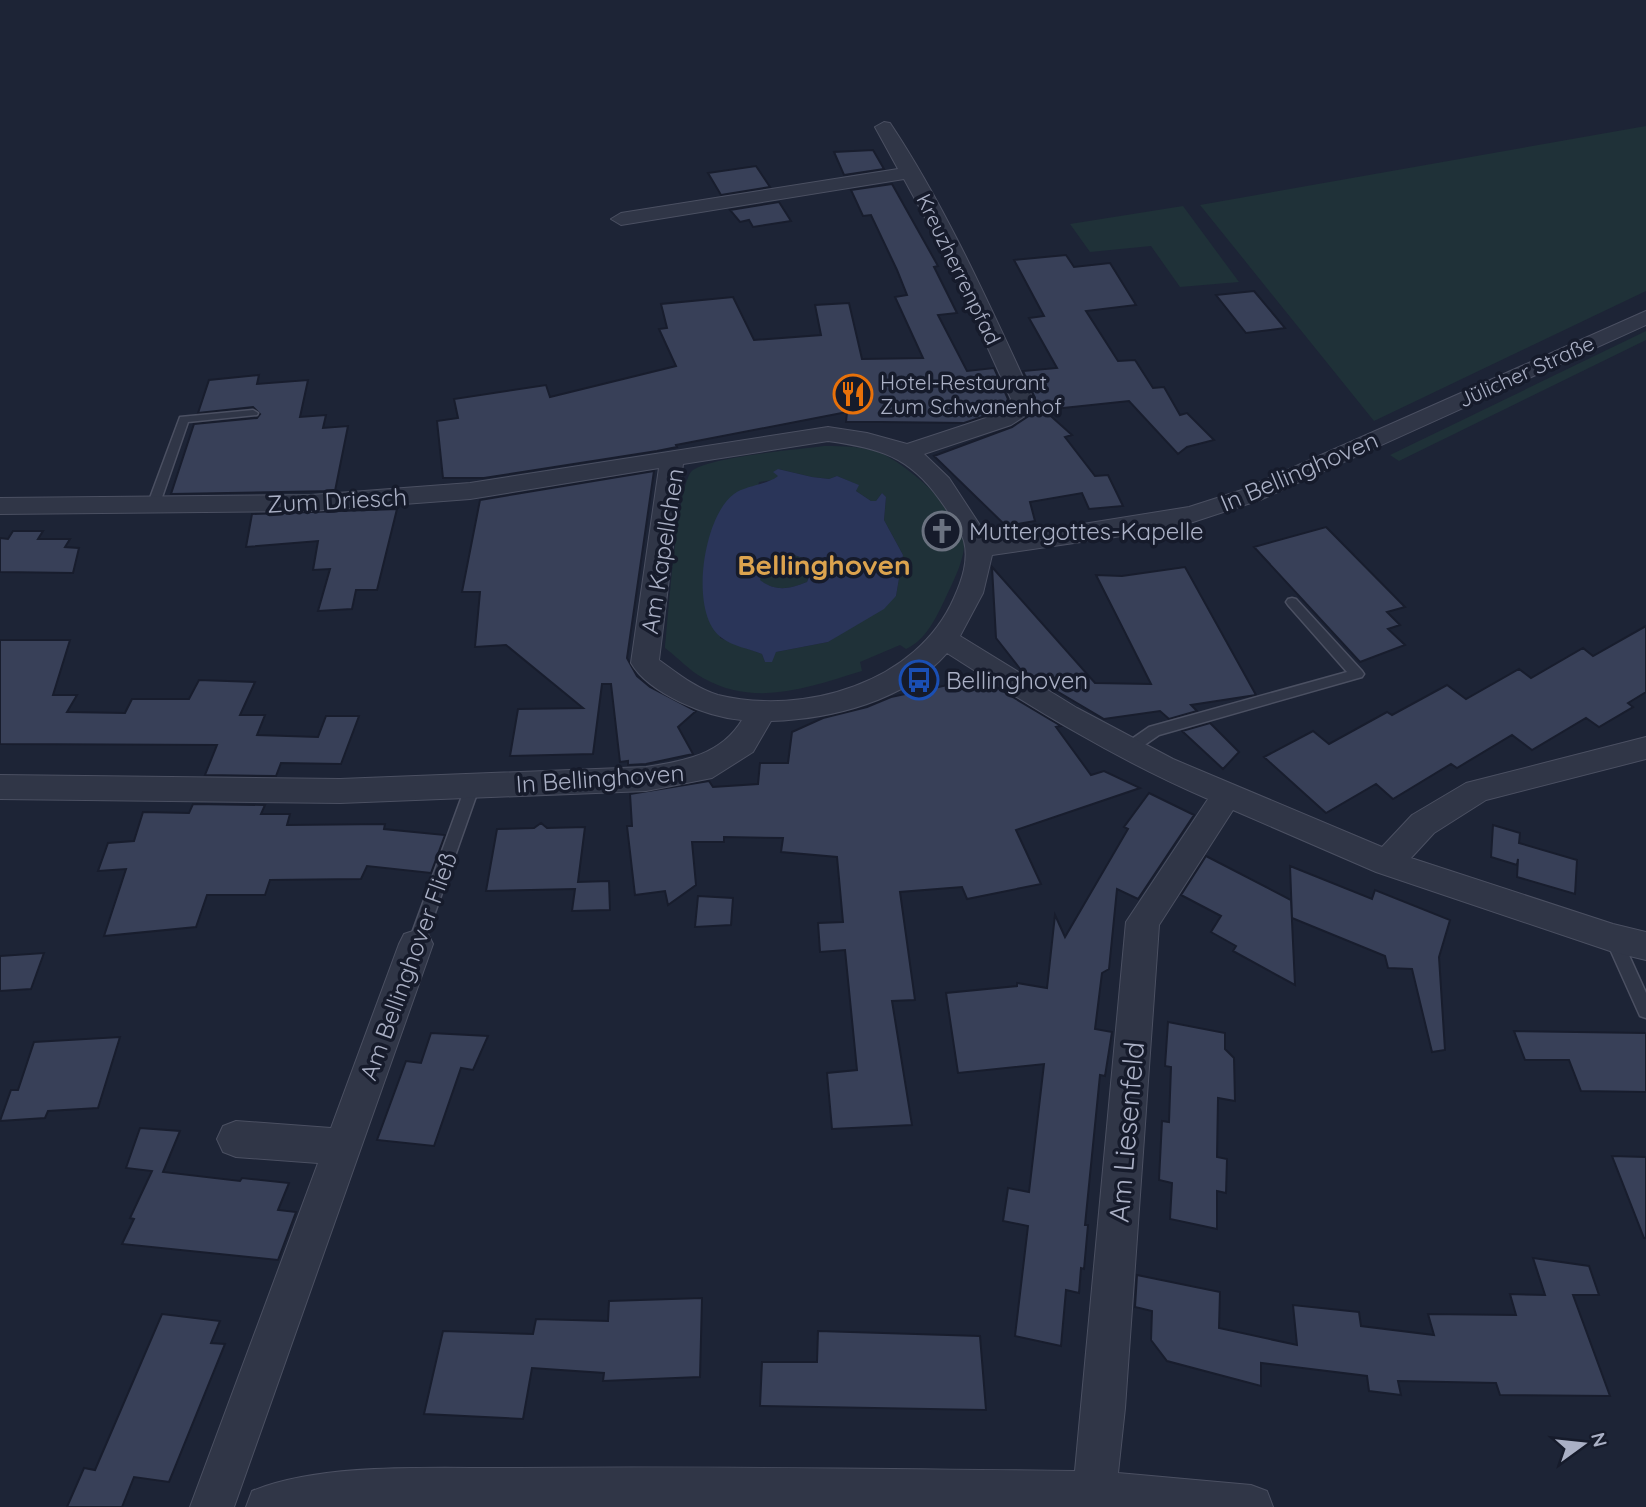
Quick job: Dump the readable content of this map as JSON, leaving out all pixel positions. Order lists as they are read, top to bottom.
{
  "streets": {
    "street": [
      "Kreuzherrenpfad",
      "Jülicher Straße",
      "In Bellinghoven",
      "Zum Driesch",
      "Am Kapellchen",
      "Am Bellinghover Fließ",
      "Am Liesenfeld"
    ]
  },
  "crossings": [
    ["Kreuzherrenpfad", "Am Kapellchen"],
    ["Jülicher Straße", "In Bellinghoven"],
    ["In Bellinghoven", "Am Kapellchen"],
    ["In Bellinghoven", "Am Bellinghover Fließ"],
    ["Zum Driesch", "Am Kapellchen"]
  ],
  "districts": ["Bellinghoven"],
  "places": {
    "restaurant": ["Hotel-Restaurant Zum Schwanenhof"],
    "church": ["Muttergottes-Kapelle"],
    "bus stop": ["Bellinghoven"]
  },
  "north": "right"
}
